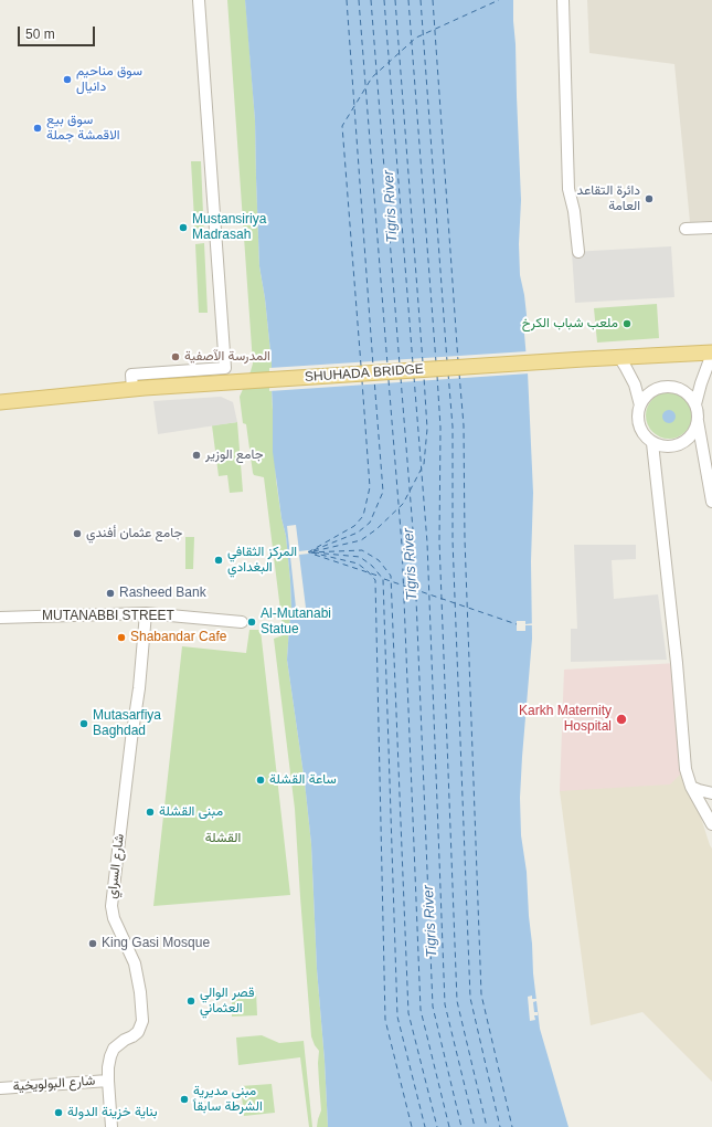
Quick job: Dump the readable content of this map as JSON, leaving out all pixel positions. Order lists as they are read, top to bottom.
{
  "streets": {
    "main road": ["SHUHADA BRIDGE"],
    "street": ["MUTANABBI STREET", "شارع السراي", "شارع البولويخية"]
  },
  "crossings": [
    ["MUTANABBI STREET", "شارع السراي"],
    ["شارع السراي", "شارع البولويخية"]
  ],
  "water": ["Tigris River"],
  "parks": ["القشلة"],
  "places": [
    "سوق مناحيم دانيال",
    "سوق بيع الاقمشة جملة",
    "دائرة التقاعد العامة",
    "Mustansiriya Madrasah",
    "ملعب شباب الكرخ",
    "المدرسة الآصفية",
    "جامع الوزير",
    "جامع عثمان أفندي",
    "المركز الثقافي البغدادي",
    "Rasheed Bank",
    "Al-Mutanabi Statue",
    "Shabandar Cafe",
    "Karkh Maternity Hospital",
    "Mutasarfiya Baghdad",
    "ساعة القشلة",
    "مبنى القشلة",
    "King Gasi Mosque",
    "قصر الوالي العثماني",
    "مبنى مديرية الشرطة سابقاً",
    "بناية خزينة الدولة"
  ],
  "scale_bar": "50 m"
}
